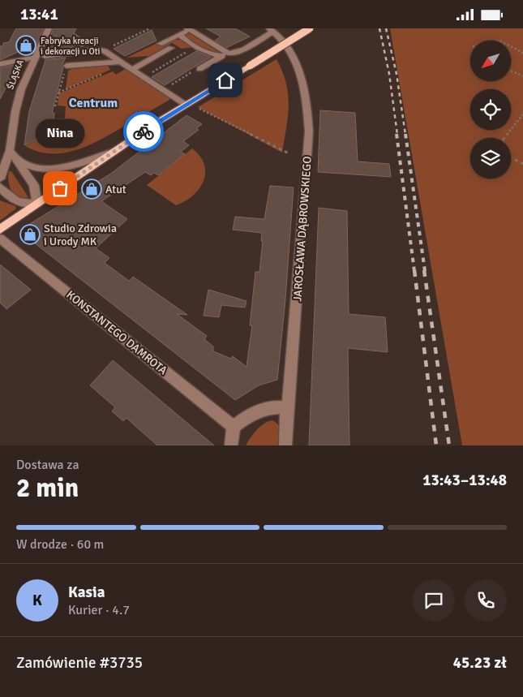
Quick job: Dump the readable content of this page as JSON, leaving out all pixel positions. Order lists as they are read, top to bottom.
{
  "streets": {
    "street": ["ŚLĄSKA", "JAROSŁAWA DĄBROWSKIEGO", "KONSTANTEGO DAMROTA"]
  },
  "districts": ["Centrum"],
  "places": {
    "shop": ["Fabryka kreacji i dekoracji u Oti", "Atut", "Studio Zdrowia i Urody MK"],
    "other": ["Nina"]
  },
  "north": "bottom left",
  "page": {
    "status": "13:41",
    "bubble": "Nina",
    "heading": ["2 min", "Dostawa za", "13:43–13:48"],
    "panel": [
      "Kasia",
      "Kurier · 4.7",
      "Zamówienie #3735",
      "45.23 zł"
    ],
    "bar": "W drodze · 60 m",
    "round": "K"
  }
}
